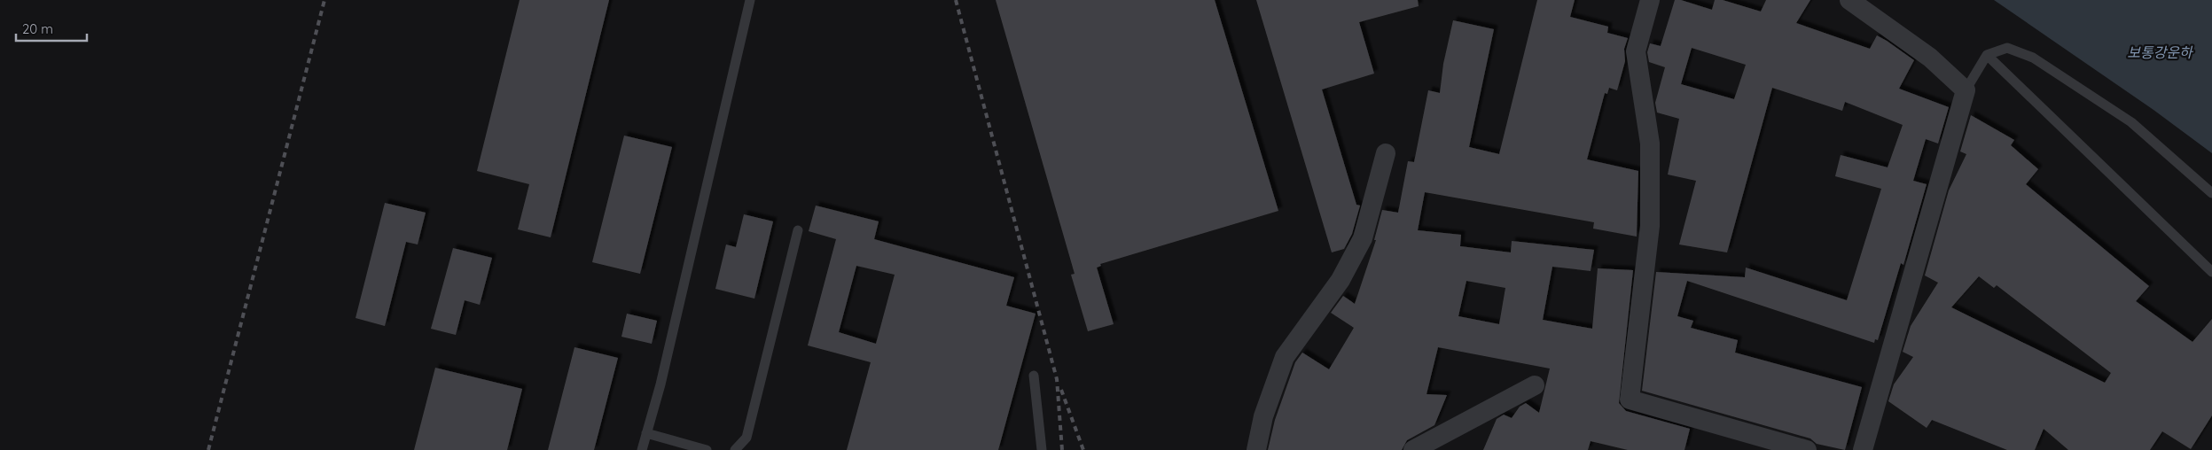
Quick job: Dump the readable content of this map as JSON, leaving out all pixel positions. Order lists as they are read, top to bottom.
{
  "water": ["보통강운하"],
  "scale_bar": "20 m"
}
